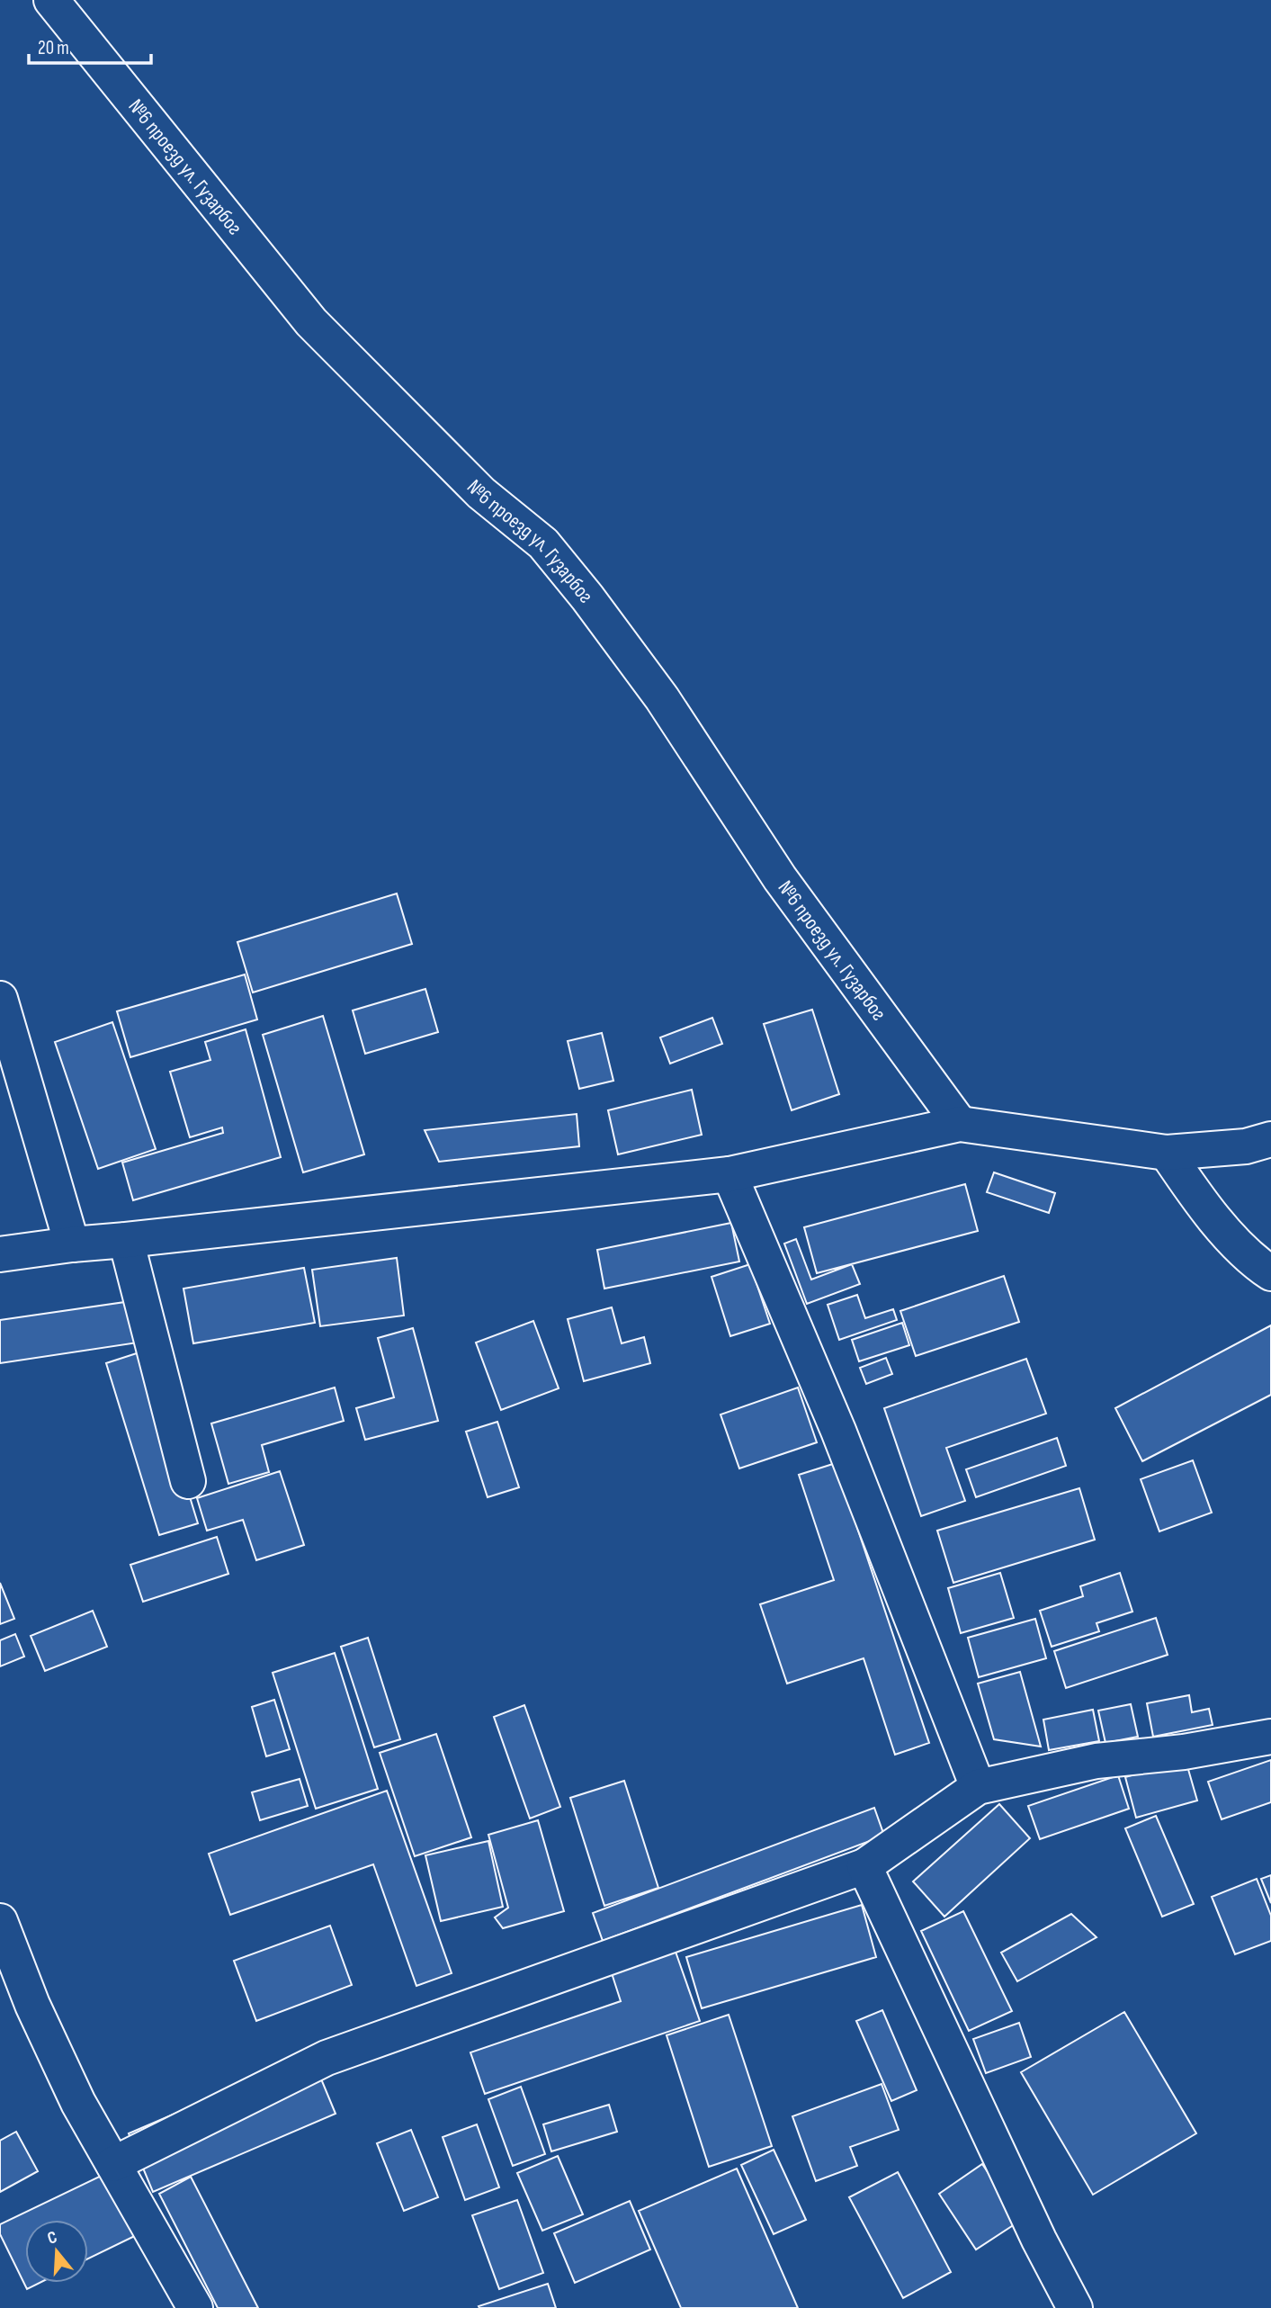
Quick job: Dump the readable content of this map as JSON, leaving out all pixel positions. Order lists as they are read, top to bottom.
{
  "streets": {
    "street": ["№6 проезд ул. Гузарбог"]
  },
  "scale_bar": "20 m",
  "north": "top"
}
